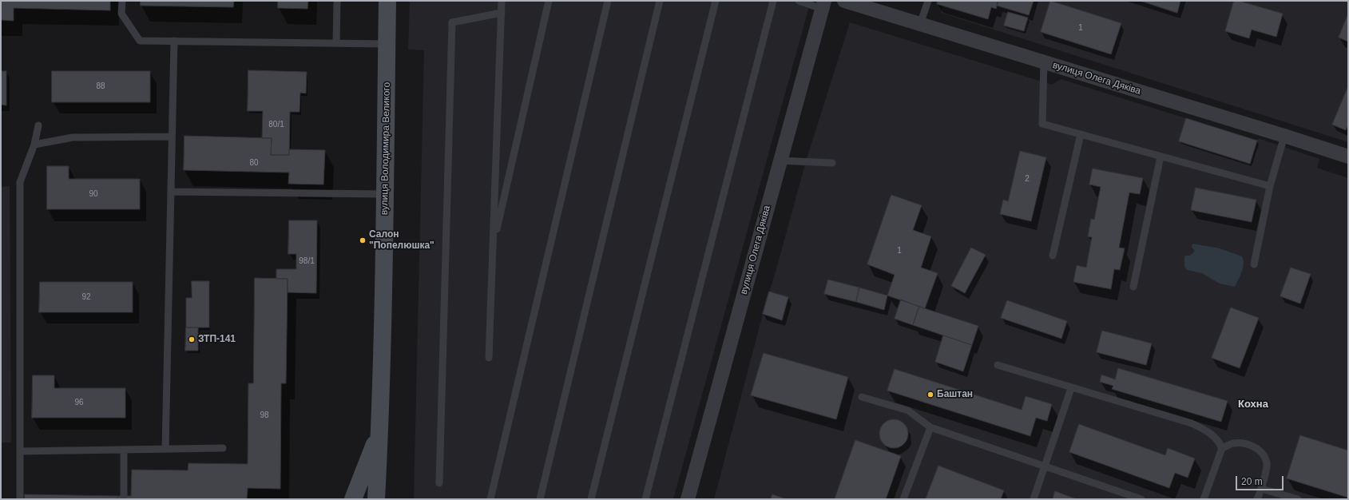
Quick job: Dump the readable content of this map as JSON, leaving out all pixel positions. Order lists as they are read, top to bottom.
{
  "streets": {
    "street": ["вулиця Олега Дяківа", "вулиця Володимира Великого"]
  },
  "districts": ["Кохна"],
  "places": ["Салон \"Попелюшка\"", "ЗТП-141", "Баштан"],
  "house_numbers": [
    "1",
    "88",
    "80/1",
    "80",
    "2",
    "90",
    "1",
    "98/1",
    "92",
    "96",
    "98"
  ],
  "scale_bar": "20 m"
}
